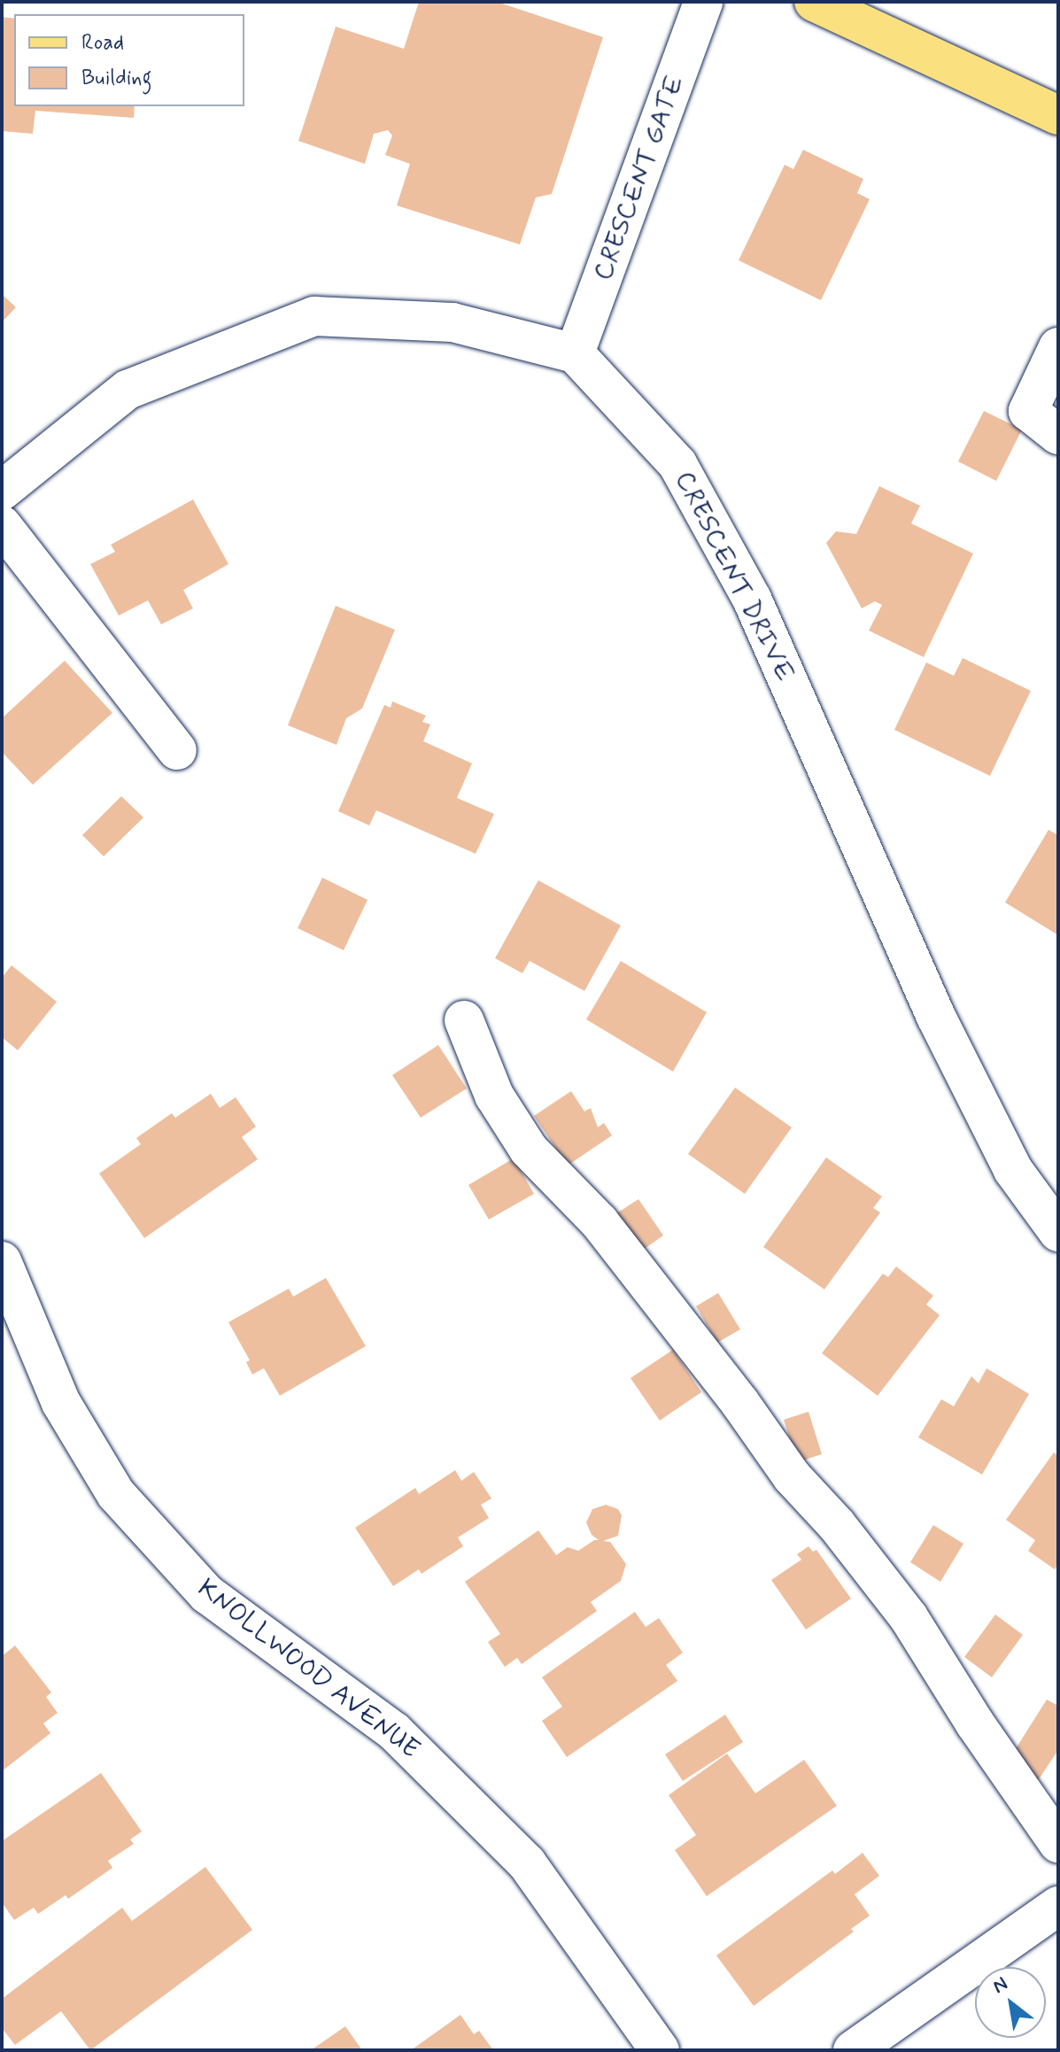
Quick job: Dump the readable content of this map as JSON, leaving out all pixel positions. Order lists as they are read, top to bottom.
{
  "streets": {
    "street": ["CRESCENT GATE", "CRESCENT DRIVE", "KNOLLWOOD AVENUE"]
  },
  "crossings": [
    ["CRESCENT GATE", "CRESCENT DRIVE"]
  ],
  "legend": ["Road", "Building"],
  "north": "top left"
}
